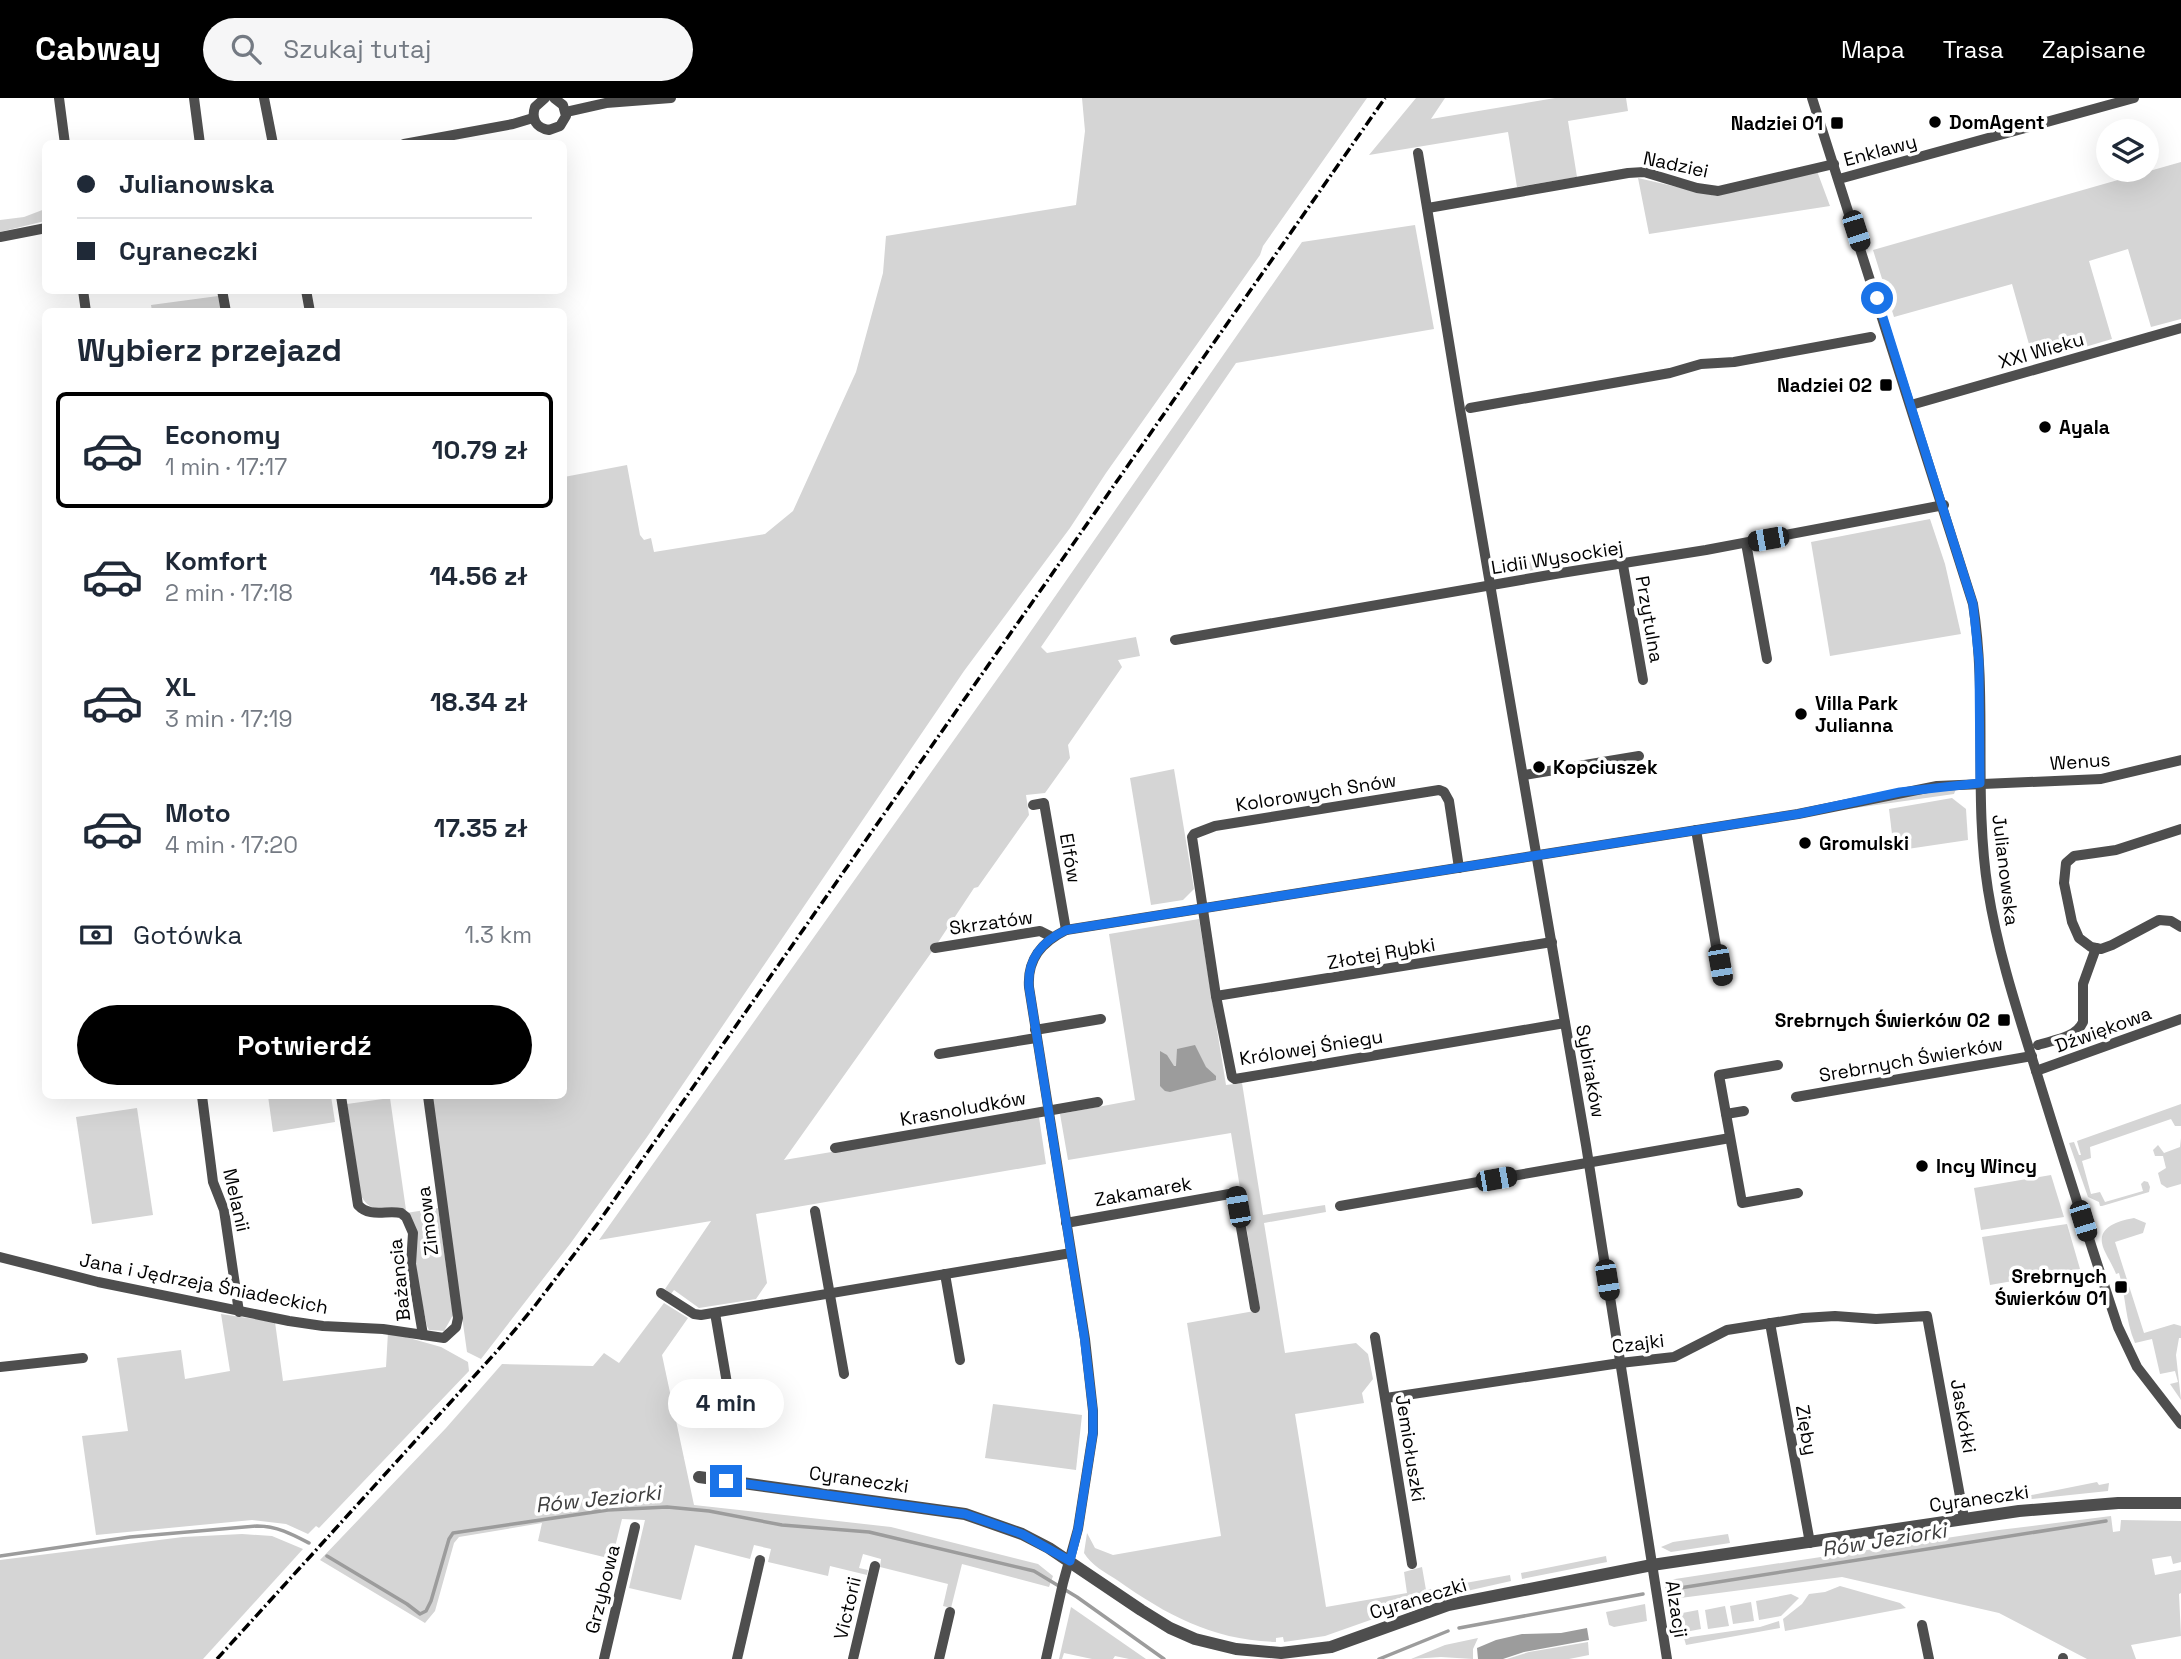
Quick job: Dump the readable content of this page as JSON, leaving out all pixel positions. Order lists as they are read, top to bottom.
{
  "streets": {
    "street": [
      "Enklawy",
      "Nadziei",
      "XXI Wieku",
      "Lidii Wysockiej",
      "Przytulna",
      "Wenus",
      "Kolorowych Snów",
      "Elfów",
      "Julianowska",
      "Skrzatów",
      "Złotej Rybki",
      "Dźwiękowa",
      "Królowej Śniegu",
      "Srebrnych Świerków",
      "Sybiraków",
      "Krasnoludków",
      "Zakamarek",
      "Melanii",
      "Zimowa",
      "Bażancia",
      "Jana i Jędrzeja Śniadeckich",
      "Czajki",
      "Jaskółki",
      "Zięby",
      "Jemiołuszki",
      "Cyraneczki",
      "Grzybowa",
      "Victorii",
      "Alzacji"
    ]
  },
  "crossings": [
    ["Enklawy", "Julianowska"],
    ["Nadziei", "Julianowska"],
    ["XXI Wieku", "Julianowska"],
    ["Lidii Wysockiej", "Przytulna"],
    ["Lidii Wysockiej", "Julianowska"],
    ["Lidii Wysockiej", "Sybiraków"],
    ["Wenus", "Kolorowych Snów"],
    ["Wenus", "Elfów"],
    ["Wenus", "Julianowska"],
    ["Wenus", "Skrzatów"],
    ["Wenus", "Królowej Śniegu"],
    ["Wenus", "Sybiraków"],
    ["Kolorowych Snów", "Królowej Śniegu"],
    ["Julianowska", "Dźwiękowa"],
    ["Julianowska", "Srebrnych Świerków"],
    ["Złotej Rybki", "Królowej Śniegu"],
    ["Złotej Rybki", "Sybiraków"],
    ["Królowej Śniegu", "Sybiraków"],
    ["Sybiraków", "Czajki"],
    ["Sybiraków", "Cyraneczki"],
    ["Sybiraków", "Alzacji"],
    ["Melanii", "Jana i Jędrzeja Śniadeckich"],
    ["Zimowa", "Jana i Jędrzeja Śniadeckich"],
    ["Bażancia", "Jana i Jędrzeja Śniadeckich"],
    ["Czajki", "Jaskółki"],
    ["Czajki", "Zięby"],
    ["Czajki", "Jemiołuszki"],
    ["Jaskółki", "Cyraneczki"],
    ["Zięby", "Cyraneczki"],
    ["Cyraneczki", "Alzacji"]
  ],
  "water": ["Rów Jeziorki"],
  "places": {
    "other": [
      "DomAgent",
      "Ayala",
      "Villa Park Julianna",
      "Kopciuszek",
      "Gromulski",
      "Incy Wincy"
    ],
    "transit": [
      "Nadziei 01",
      "Nadziei 02",
      "Srebrnych Świerków 02",
      "Srebrnych Świerków 01"
    ]
  },
  "page": {
    "header": "Cabway",
    "search": "Szukaj tutaj",
    "nav": ["Mapa", "Trasa", "Zapisane"],
    "banner": ["Julianowska", "Cyraneczki"],
    "heading": "Wybierz przejazd",
    "list": [
      {
        "name": "Economy",
        "note": "1 min · 17:17",
        "value": "10.79 zł"
      },
      {
        "name": "Komfort",
        "note": "2 min · 17:18",
        "value": "14.56 zł"
      },
      {
        "name": "XL",
        "note": "3 min · 17:19",
        "value": "18.34 zł"
      },
      {
        "name": "Moto",
        "note": "4 min · 17:20",
        "value": "17.35 zł"
      }
    ],
    "pay": ["Gotówka", "1.3 km"],
    "buttons": "Potwierdź",
    "bubble": "4 min"
  }
}
